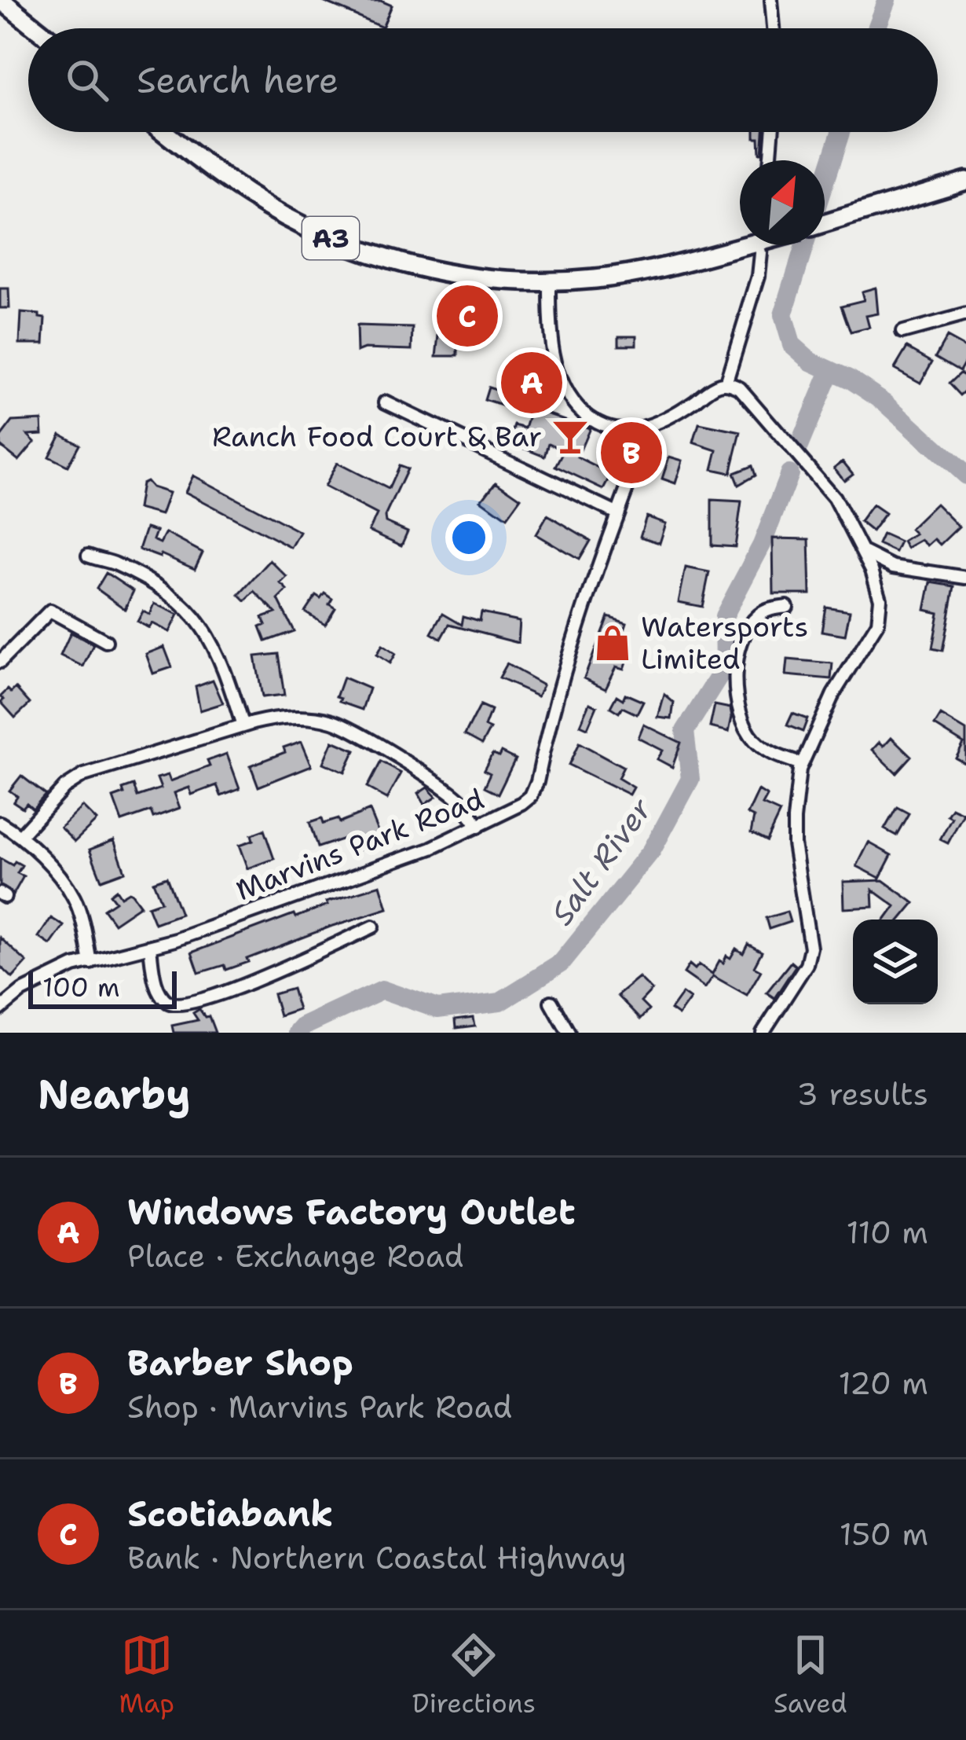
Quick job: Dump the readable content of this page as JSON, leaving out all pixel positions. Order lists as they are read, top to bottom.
{
  "streets": {
    "main road": ["A3"],
    "street": ["Marvins Park Road"]
  },
  "water": ["Salt River"],
  "places": {
    "bar": ["Ranch Food Court & Bar"],
    "shop": ["Watersports Limited"]
  },
  "scale_bar": "100 m",
  "north": "top right",
  "page": {
    "search": "Search here",
    "pins": ["C", "A", "B"],
    "scale": "100 m",
    "heading": ["Nearby", "3 results"],
    "list": [
      {
        "mark": "A",
        "name": "Windows Factory Outlet",
        "note": "Place · Exchange Road",
        "value": "110 m"
      },
      {
        "mark": "B",
        "name": "Barber Shop",
        "note": "Shop · Marvins Park Road",
        "value": "120 m"
      },
      {
        "mark": "C",
        "name": "Scotiabank",
        "note": "Bank · Northern Coastal Highway",
        "value": "150 m"
      }
    ],
    "nav": ["Map", "Directions", "Saved"]
  }
}
